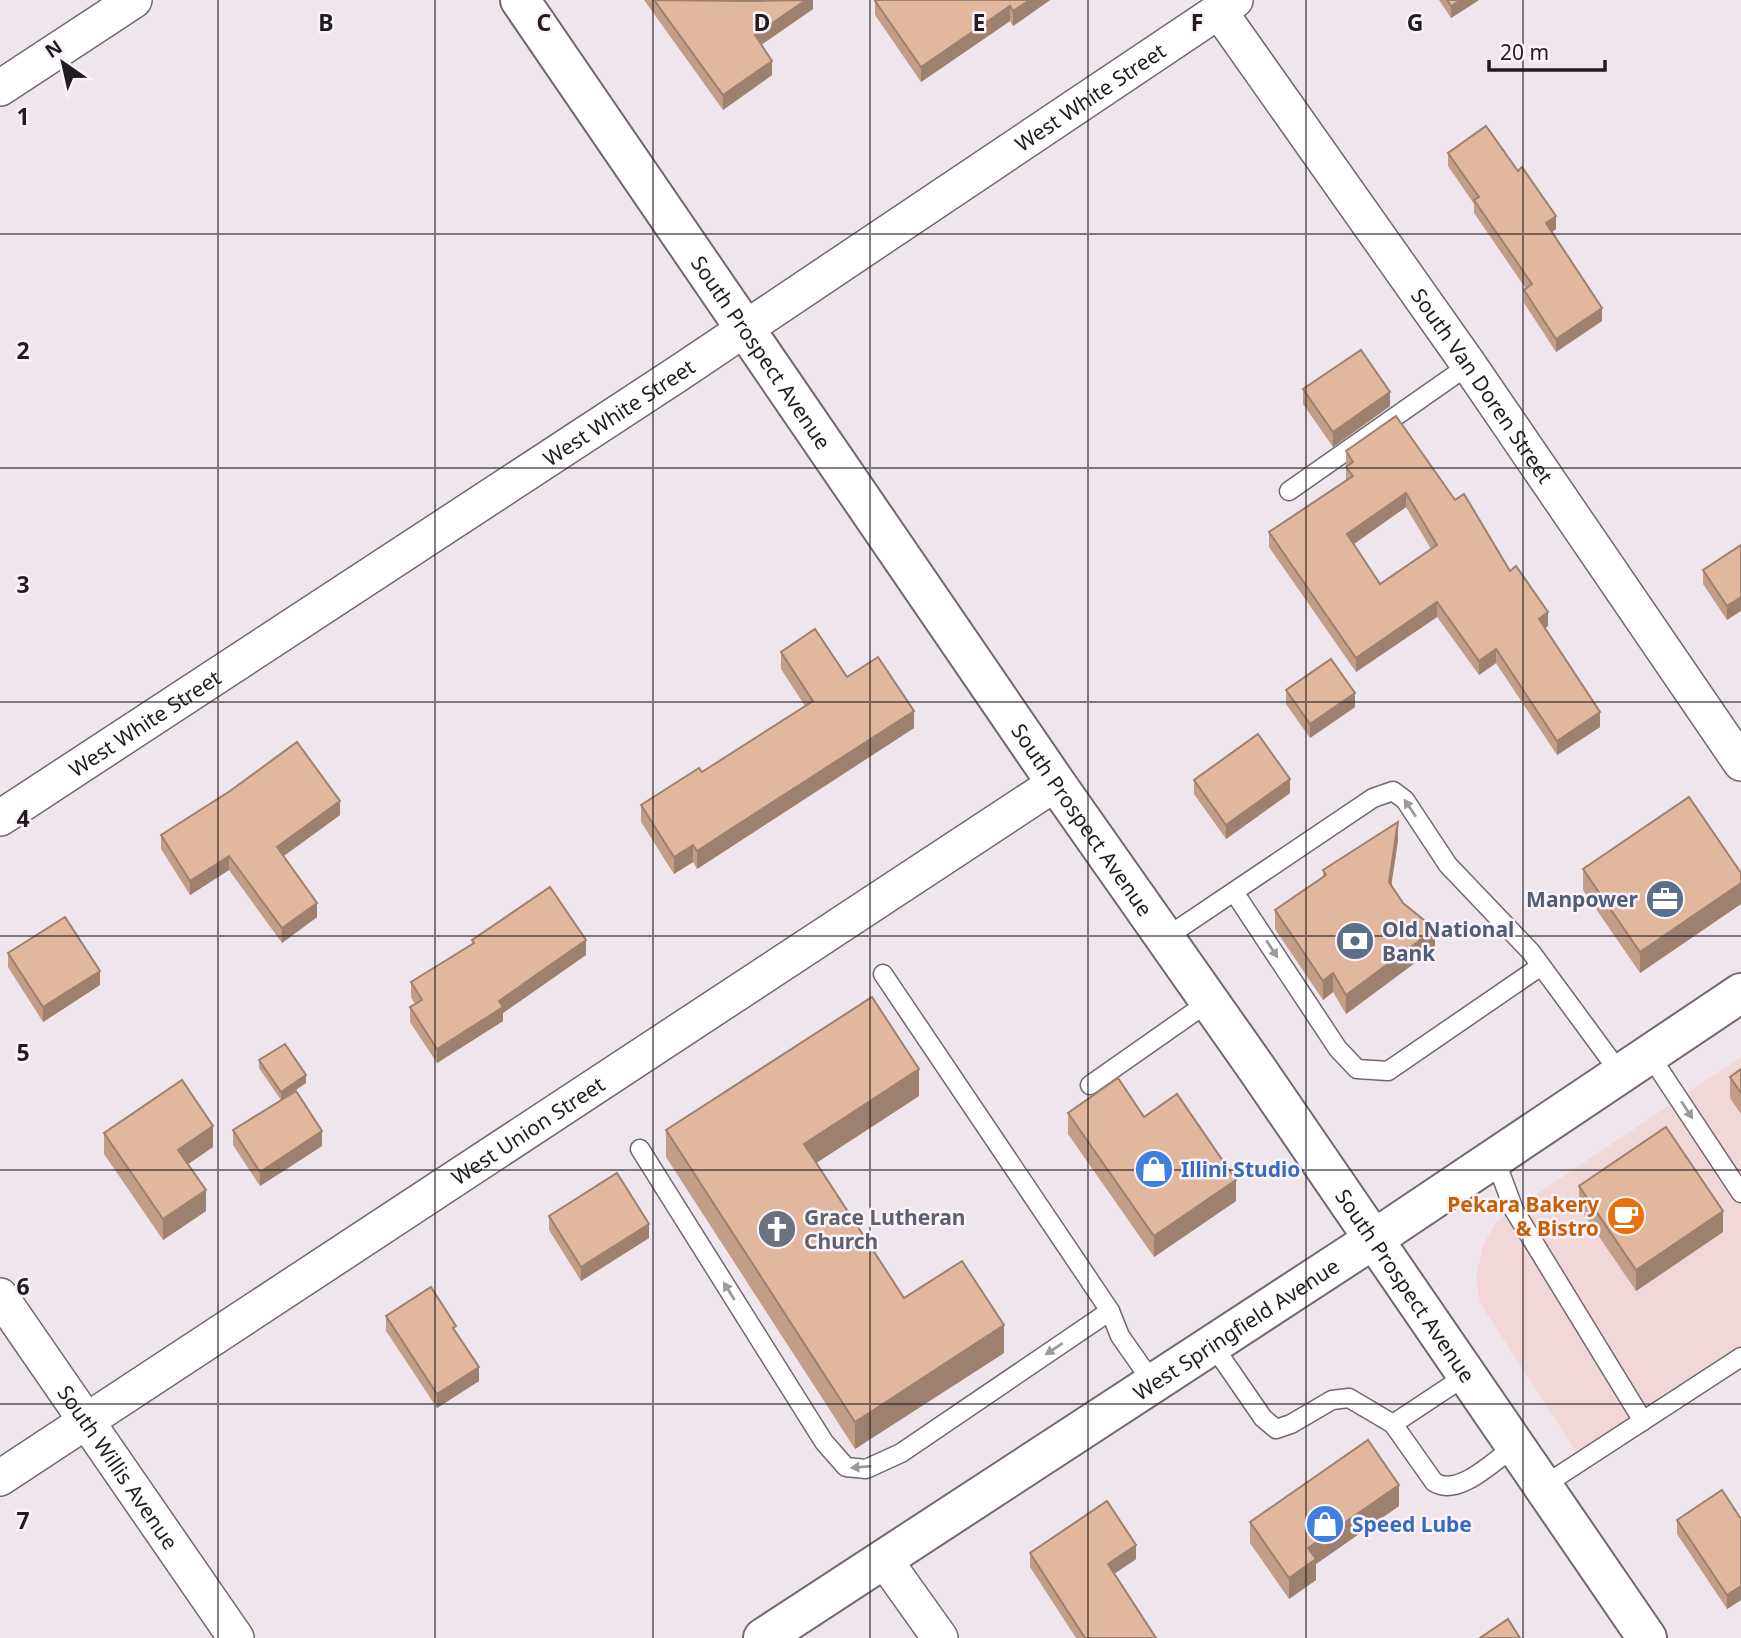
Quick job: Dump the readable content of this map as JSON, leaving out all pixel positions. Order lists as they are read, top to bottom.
{
  "streets": {
    "main road": ["South Prospect Avenue", "West Springfield Avenue"],
    "street": [
      "West White Street",
      "South Van Doren Street",
      "West Union Street",
      "South Willis Avenue"
    ]
  },
  "crossings": [
    ["West White Street", "South Prospect Avenue"],
    ["West White Street", "South Van Doren Street"],
    ["South Prospect Avenue", "West Union Street"],
    ["South Prospect Avenue", "West Springfield Avenue"],
    ["West Union Street", "South Willis Avenue"]
  ],
  "places": {
    "office": ["Manpower"],
    "bank": ["Old National Bank"],
    "shop": ["Illini Studio", "Speed Lube"],
    "cafe": ["Pekara Bakery & Bistro"],
    "church": ["Grace Lutheran Church"]
  },
  "scale_bar": "20 m",
  "north": "top left",
  "grid": {
    "columns": [
      "B",
      "C",
      "D",
      "E",
      "F",
      "G"
    ],
    "rows": [
      "1",
      "2",
      "3",
      "4",
      "5",
      "6",
      "7"
    ]
  }
}
